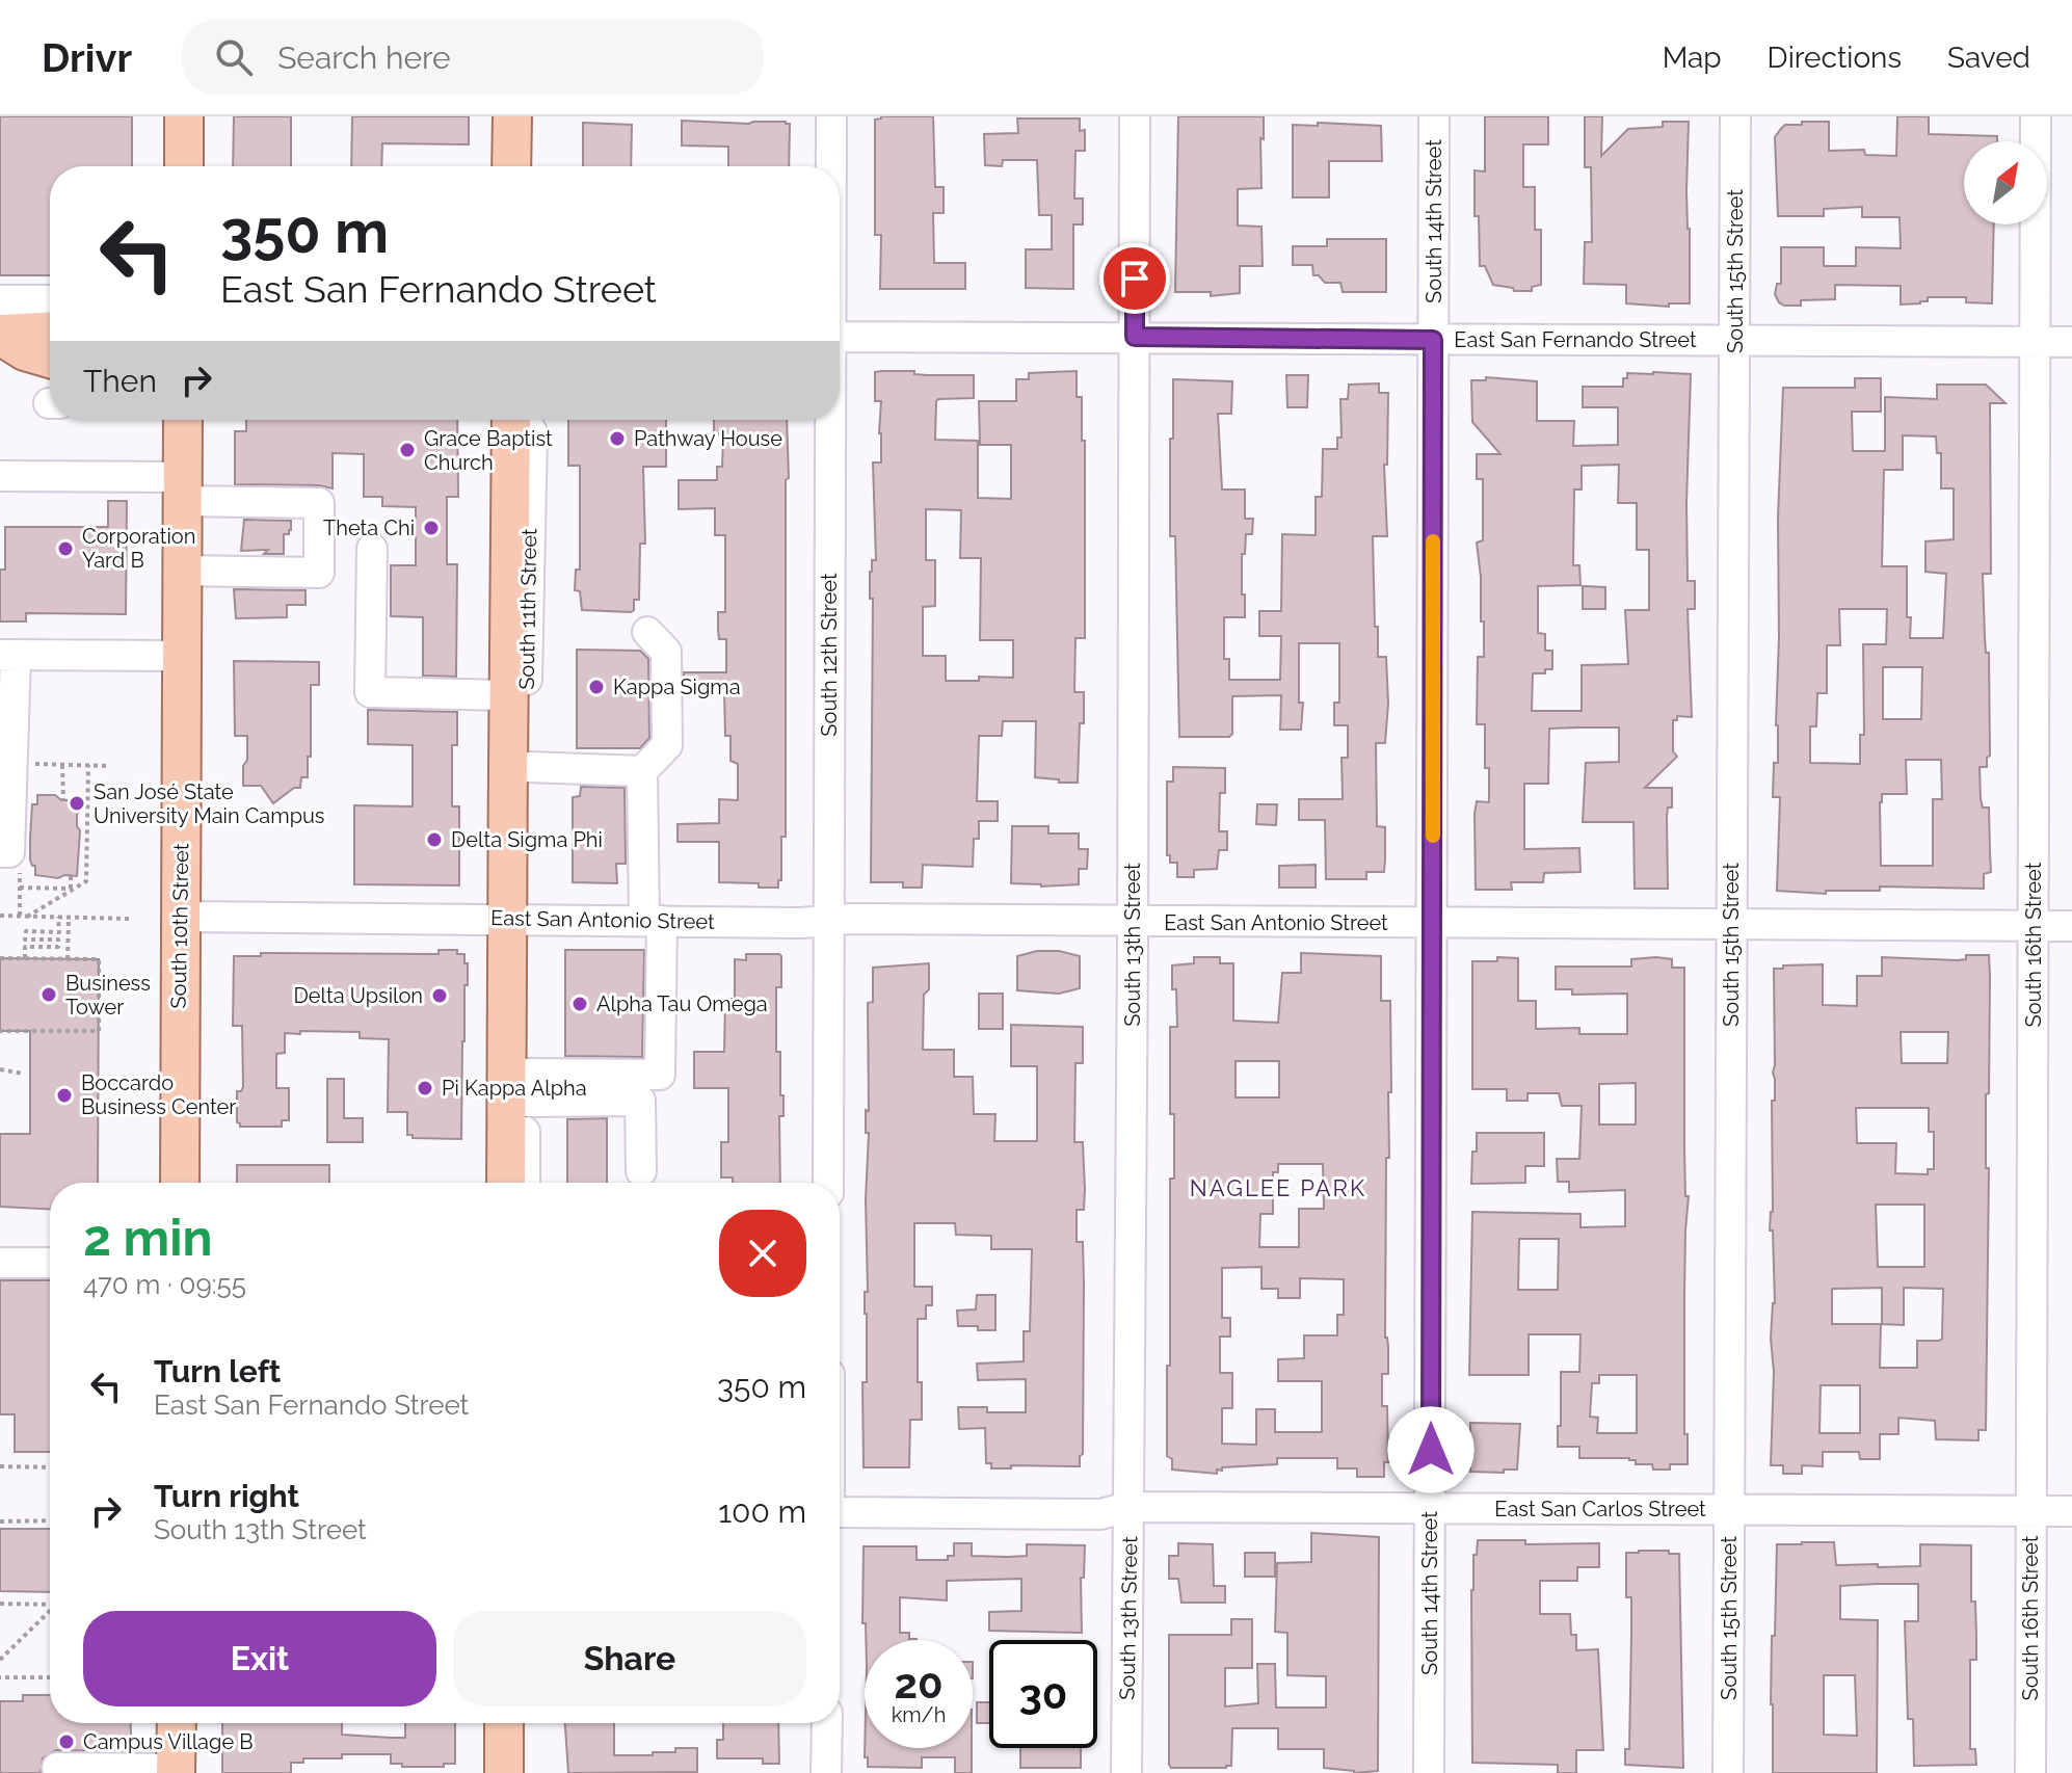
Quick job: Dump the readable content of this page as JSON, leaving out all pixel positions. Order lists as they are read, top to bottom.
{
  "streets": {
    "main road": ["South 11th Street", "South 10th Street"],
    "street": [
      "South 14th Street",
      "South 15th Street",
      "East San Fernando Street",
      "South 12th Street",
      "East San Antonio Street",
      "South 13th Street",
      "South 16th Street",
      "East San Carlos Street"
    ]
  },
  "crossings": [
    ["South 14th Street", "East San Fernando Street"],
    ["South 14th Street", "East San Antonio Street"],
    ["South 14th Street", "East San Carlos Street"],
    ["South 15th Street", "East San Fernando Street"],
    ["South 15th Street", "East San Antonio Street"],
    ["South 15th Street", "East San Carlos Street"],
    ["East San Fernando Street", "South 13th Street"],
    ["East San Fernando Street", "South 16th Street"],
    ["South 11th Street", "East San Antonio Street"],
    ["South 12th Street", "East San Antonio Street"],
    ["East San Antonio Street", "South 10th Street"],
    ["East San Antonio Street", "South 13th Street"],
    ["East San Antonio Street", "South 16th Street"],
    ["South 13th Street", "East San Carlos Street"],
    ["South 16th Street", "East San Carlos Street"]
  ],
  "districts": ["NAGLEE PARK"],
  "places": [
    "Pathway House",
    "Grace Baptist Church",
    "Theta Chi",
    "Corporation Yard B",
    "Kappa Sigma",
    "San José State University Main Campus",
    "Delta Sigma Phi",
    "Business Tower",
    "Delta Upsilon",
    "Alpha Tau Omega",
    "Pi Kappa Alpha",
    "Boccardo Business Center",
    "Campus Village B"
  ],
  "north": "top right",
  "page": {
    "header": "Drivr",
    "search": "Search here",
    "nav": ["Map", "Directions", "Saved"],
    "turn": ["350 m", "East San Fernando Street"],
    "then": "Then",
    "heading": ["2 min", "470 m · 09:55"],
    "list": [
      {
        "name": "Turn left",
        "note": "East San Fernando Street",
        "value": "350 m"
      },
      {
        "name": "Turn right",
        "note": "South 13th Street",
        "value": "100 m"
      }
    ],
    "buttons": ["Exit", "Share"],
    "speed": "20 km/h",
    "limit": "30"
  }
}
